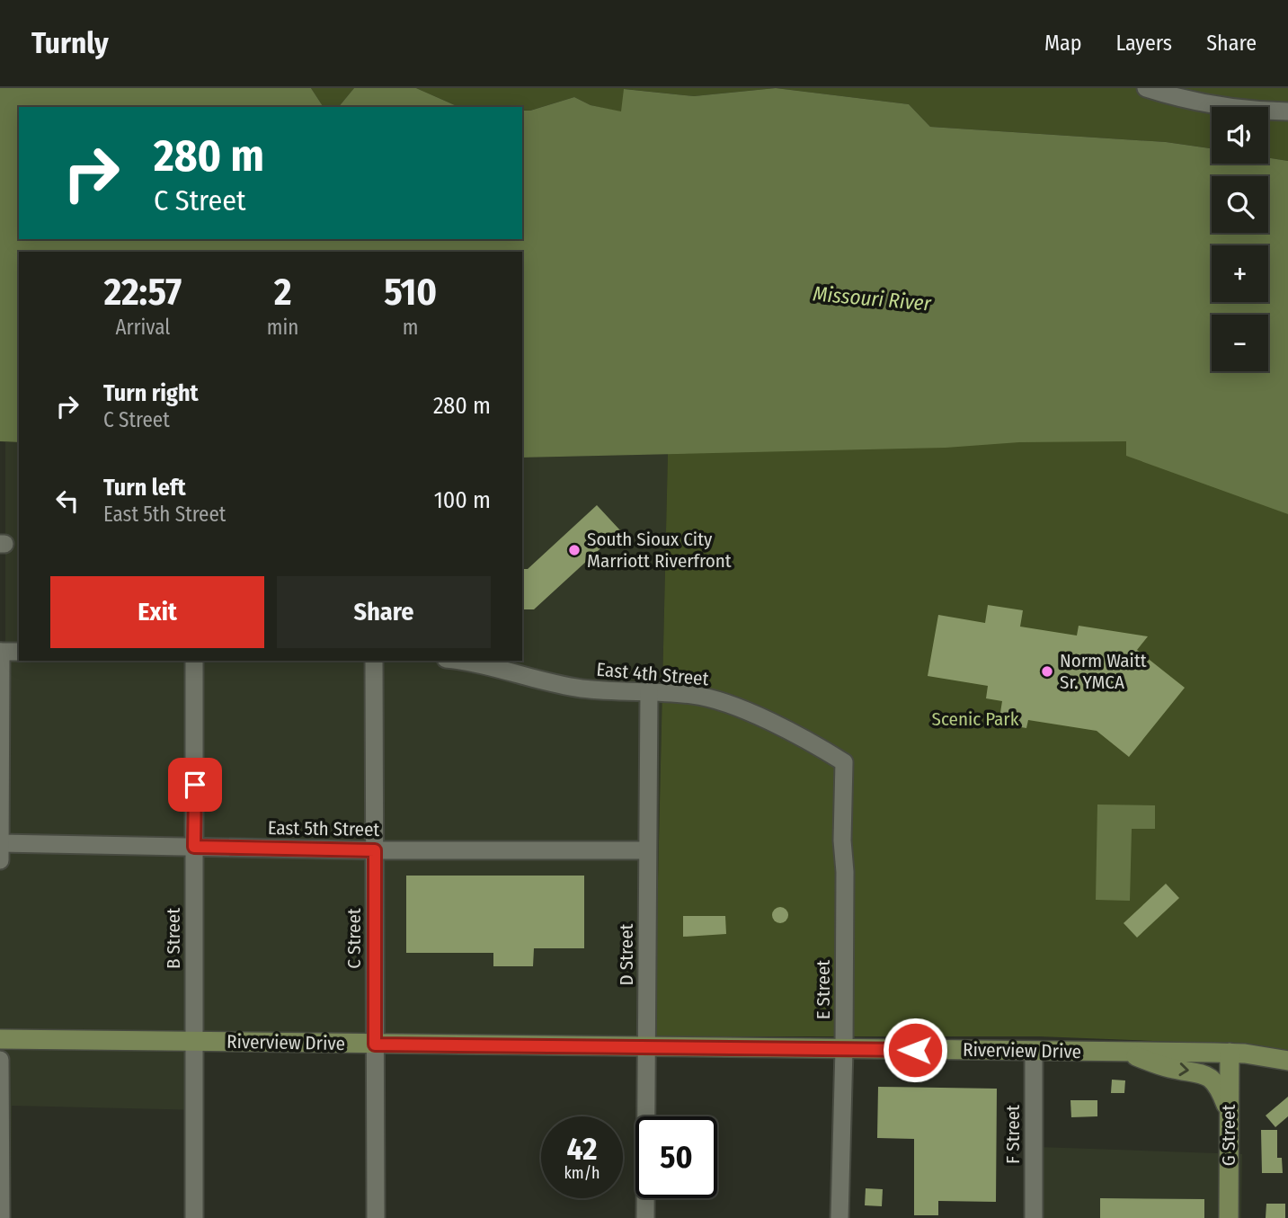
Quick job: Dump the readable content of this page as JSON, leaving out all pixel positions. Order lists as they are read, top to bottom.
{
  "streets": {
    "main road": ["Riverview Drive", "G Street"],
    "street": [
      "East 4th Street",
      "East 5th Street",
      "B Street",
      "C Street",
      "D Street",
      "E Street",
      "F Street"
    ]
  },
  "crossings": [
    ["East 4th Street", "D Street"],
    ["East 4th Street", "E Street"],
    ["East 5th Street", "B Street"],
    ["East 5th Street", "C Street"],
    ["East 5th Street", "D Street"],
    ["B Street", "Riverview Drive"],
    ["C Street", "Riverview Drive"],
    ["D Street", "Riverview Drive"],
    ["E Street", "Riverview Drive"],
    ["Riverview Drive", "F Street"],
    ["Riverview Drive", "G Street"]
  ],
  "water": ["Missouri River"],
  "parks": ["Scenic Park"],
  "places": ["South Sioux City Marriott Riverfront", "Norm Waitt Sr. YMCA"],
  "page": {
    "header": "Turnly",
    "nav": ["Map", "Layers", "Share"],
    "map_buttons": ["+", "−"],
    "turn": ["280 m", "C Street"],
    "eta": [
      "22:57",
      "Arrival",
      "2",
      "min",
      "510",
      "m"
    ],
    "list": [
      {
        "name": "Turn right",
        "note": "C Street",
        "value": "280 m"
      },
      {
        "name": "Turn left",
        "note": "East 5th Street",
        "value": "100 m"
      }
    ],
    "buttons": ["Exit", "Share"],
    "speed": "42 km/h",
    "limit": "50"
  }
}
